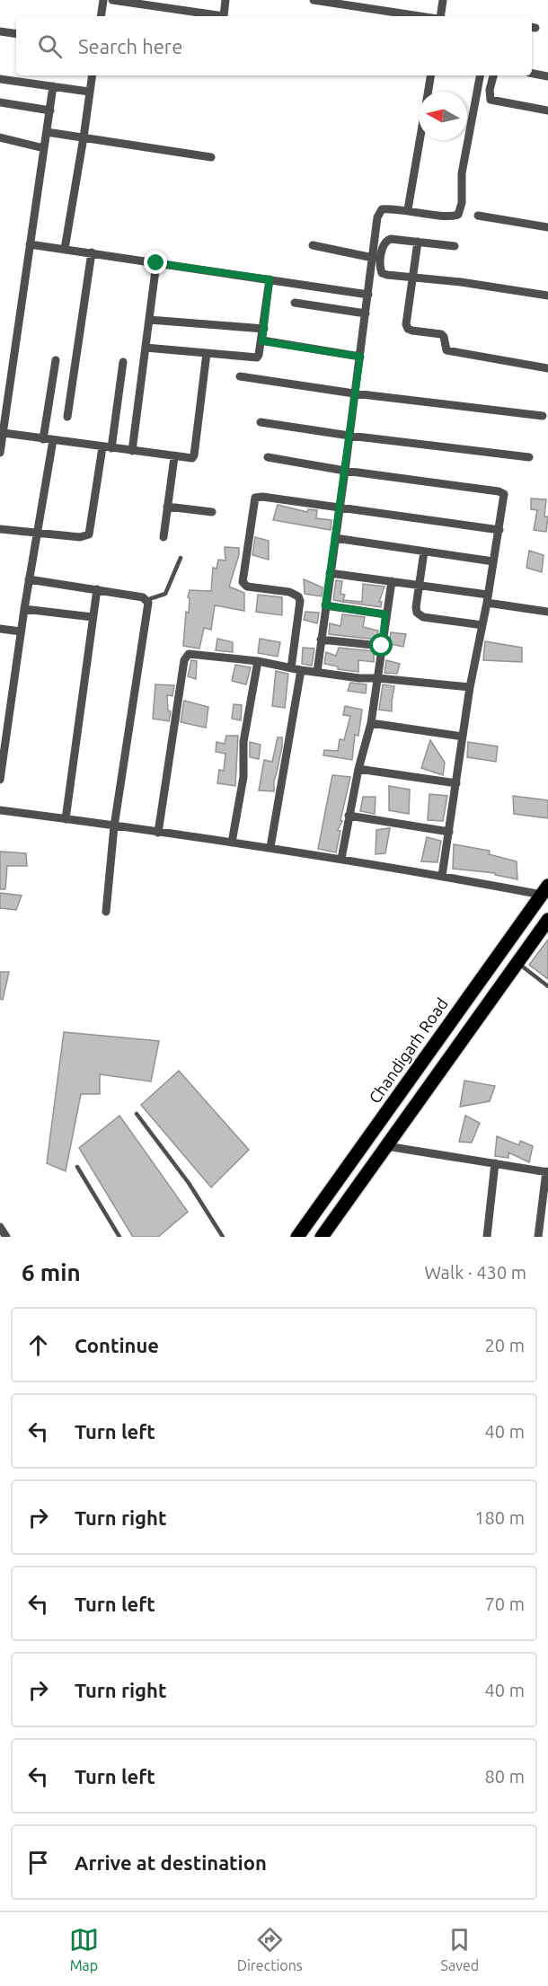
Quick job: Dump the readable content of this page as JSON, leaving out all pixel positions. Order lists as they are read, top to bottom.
{
  "streets": {
    "main road": ["Chandigarh Road"]
  },
  "north": "left",
  "page": {
    "search": "Search here",
    "heading": ["6 min", "Walk · 430 m"],
    "list": [
      ["Continue", "20 m"],
      ["Turn left", "40 m"],
      ["Turn right", "180 m"],
      ["Turn left", "70 m"],
      ["Turn right", "40 m"],
      ["Turn left", "80 m"],
      "Arrive at destination"
    ],
    "nav": ["Map", "Directions", "Saved"]
  }
}
